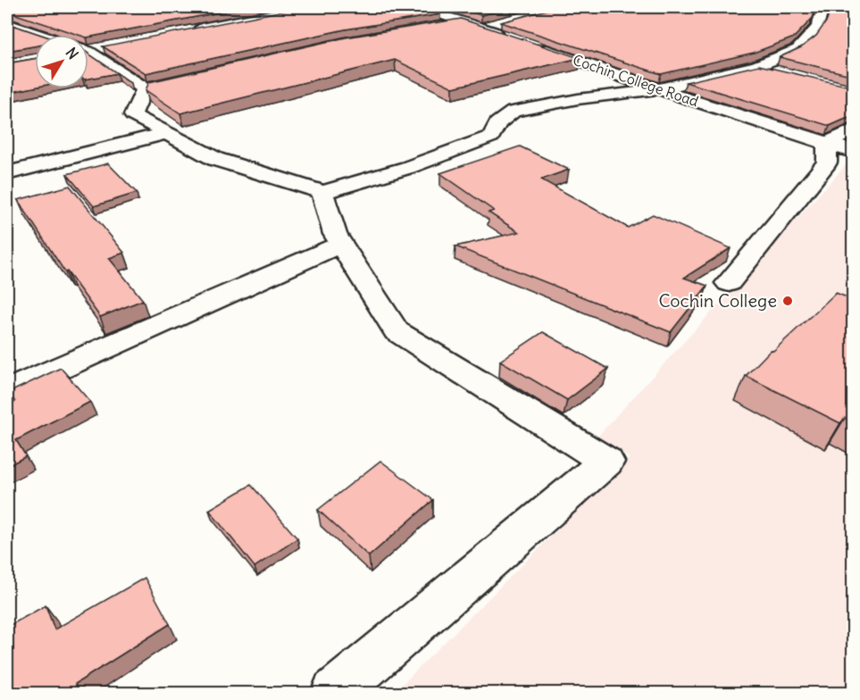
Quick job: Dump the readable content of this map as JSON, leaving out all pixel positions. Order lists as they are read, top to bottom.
{
  "streets": {
    "street": ["Cochin College Road"]
  },
  "places": ["Cochin College"],
  "north": "top right"
}
